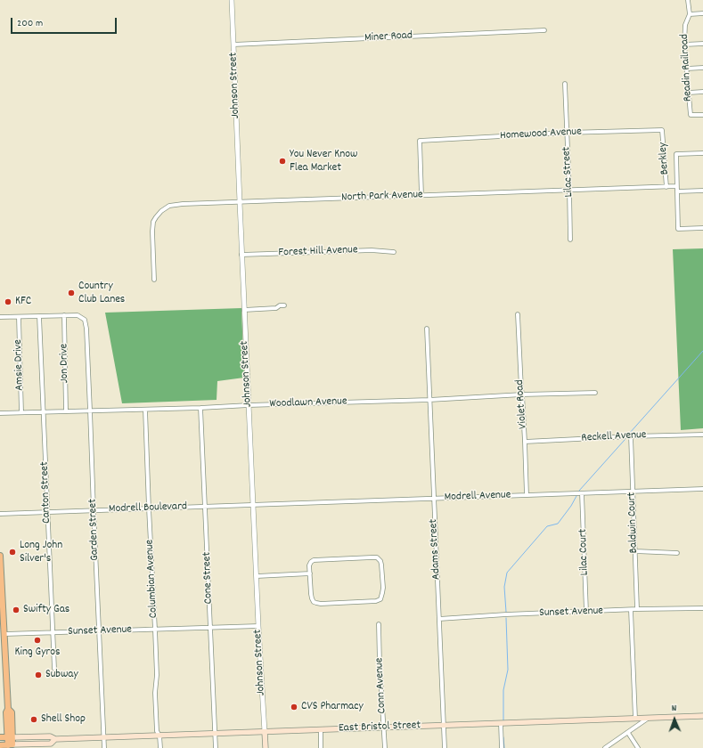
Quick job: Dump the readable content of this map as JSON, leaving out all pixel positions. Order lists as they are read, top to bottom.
{
  "streets": {
    "main road": ["Johnson Street", "East Bristol Street"],
    "street": [
      "Miner Road",
      "Readin Railroad",
      "Homewood Avenue",
      "Berkley",
      "Lilac Street",
      "North Park Avenue",
      "Forest Hill Avenue",
      "Jon Drive",
      "Amsie Drive",
      "Woodlawn Avenue",
      "Violet Road",
      "Reckell Avenue",
      "Canton Street",
      "Modrell Avenue",
      "Modrell Boulevard",
      "Baldwin Court",
      "Garden Street",
      "Adams Street",
      "Lilac Court",
      "Cone Street",
      "Columbian Avenue",
      "Sunset Avenue",
      "Conn Avenue"
    ]
  },
  "crossings": [
    ["Miner Road", "Johnson Street"],
    ["Johnson Street", "North Park Avenue"],
    ["Johnson Street", "Forest Hill Avenue"],
    ["Johnson Street", "Woodlawn Avenue"],
    ["Johnson Street", "Modrell Avenue"],
    ["Johnson Street", "Modrell Boulevard"],
    ["Johnson Street", "Sunset Avenue"],
    ["Johnson Street", "East Bristol Street"],
    ["Homewood Avenue", "Berkley"],
    ["Homewood Avenue", "Lilac Street"],
    ["Homewood Avenue", "North Park Avenue"],
    ["Berkley", "North Park Avenue"],
    ["Lilac Street", "North Park Avenue"],
    ["Jon Drive", "Woodlawn Avenue"],
    ["Jon Drive", "Garden Street"],
    ["Amsie Drive", "Woodlawn Avenue"],
    ["Woodlawn Avenue", "Violet Road"],
    ["Woodlawn Avenue", "Canton Street"],
    ["Woodlawn Avenue", "Garden Street"],
    ["Woodlawn Avenue", "Adams Street"],
    ["Woodlawn Avenue", "Cone Street"],
    ["Woodlawn Avenue", "Columbian Avenue"],
    ["Violet Road", "Reckell Avenue"],
    ["Violet Road", "Modrell Avenue"],
    ["Reckell Avenue", "Baldwin Court"],
    ["Canton Street", "Modrell Boulevard"],
    ["Canton Street", "Sunset Avenue"],
    ["Modrell Avenue", "Modrell Boulevard"],
    ["Modrell Avenue", "Baldwin Court"],
    ["Modrell Avenue", "Adams Street"],
    ["Modrell Avenue", "Lilac Court"],
    ["Modrell Boulevard", "Garden Street"],
    ["Modrell Boulevard", "Cone Street"],
    ["Modrell Boulevard", "Columbian Avenue"],
    ["Baldwin Court", "Sunset Avenue"],
    ["Garden Street", "Sunset Avenue"],
    ["Garden Street", "East Bristol Street"],
    ["Adams Street", "Sunset Avenue"],
    ["Adams Street", "East Bristol Street"],
    ["Lilac Court", "Sunset Avenue"],
    ["Cone Street", "Sunset Avenue"],
    ["Cone Street", "East Bristol Street"],
    ["Columbian Avenue", "Sunset Avenue"],
    ["Columbian Avenue", "East Bristol Street"],
    ["Conn Avenue", "East Bristol Street"]
  ],
  "places": [
    "You Never Know Flea Market",
    "Country Club Lanes",
    "KFC",
    "Long John Silver's",
    "Swifty Gas",
    "King Gyros",
    "Subway",
    "CVS Pharmacy",
    "Shell Shop"
  ],
  "scale_bar": "200 m",
  "north": "top"
}
